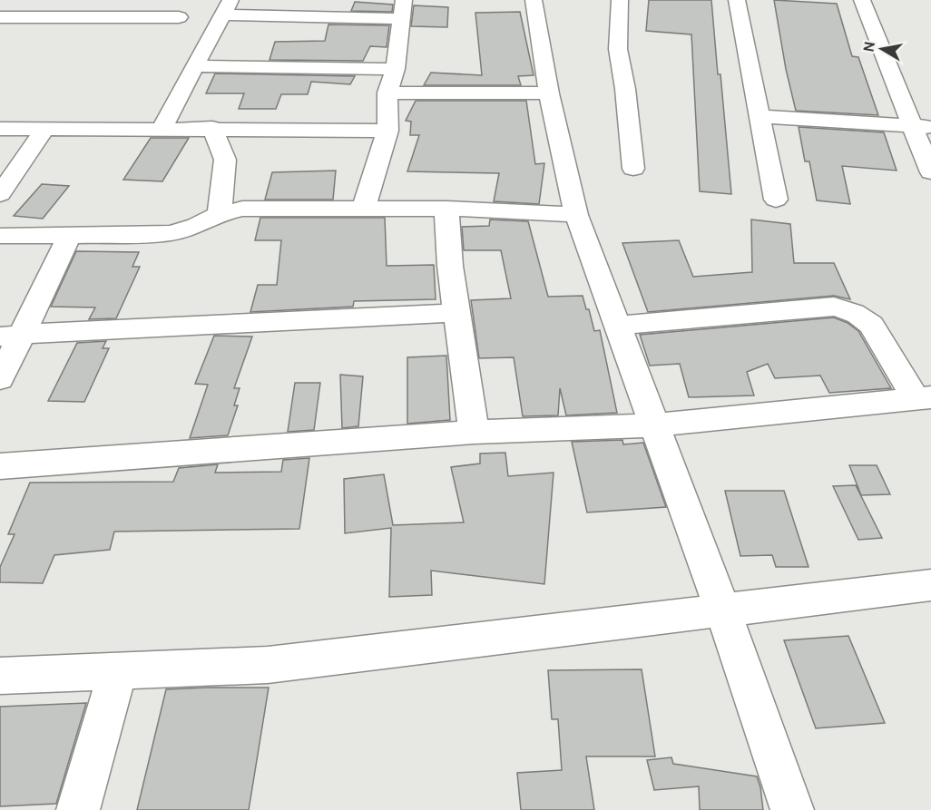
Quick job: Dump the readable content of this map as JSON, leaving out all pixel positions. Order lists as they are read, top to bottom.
{
  "north": "left"
}
